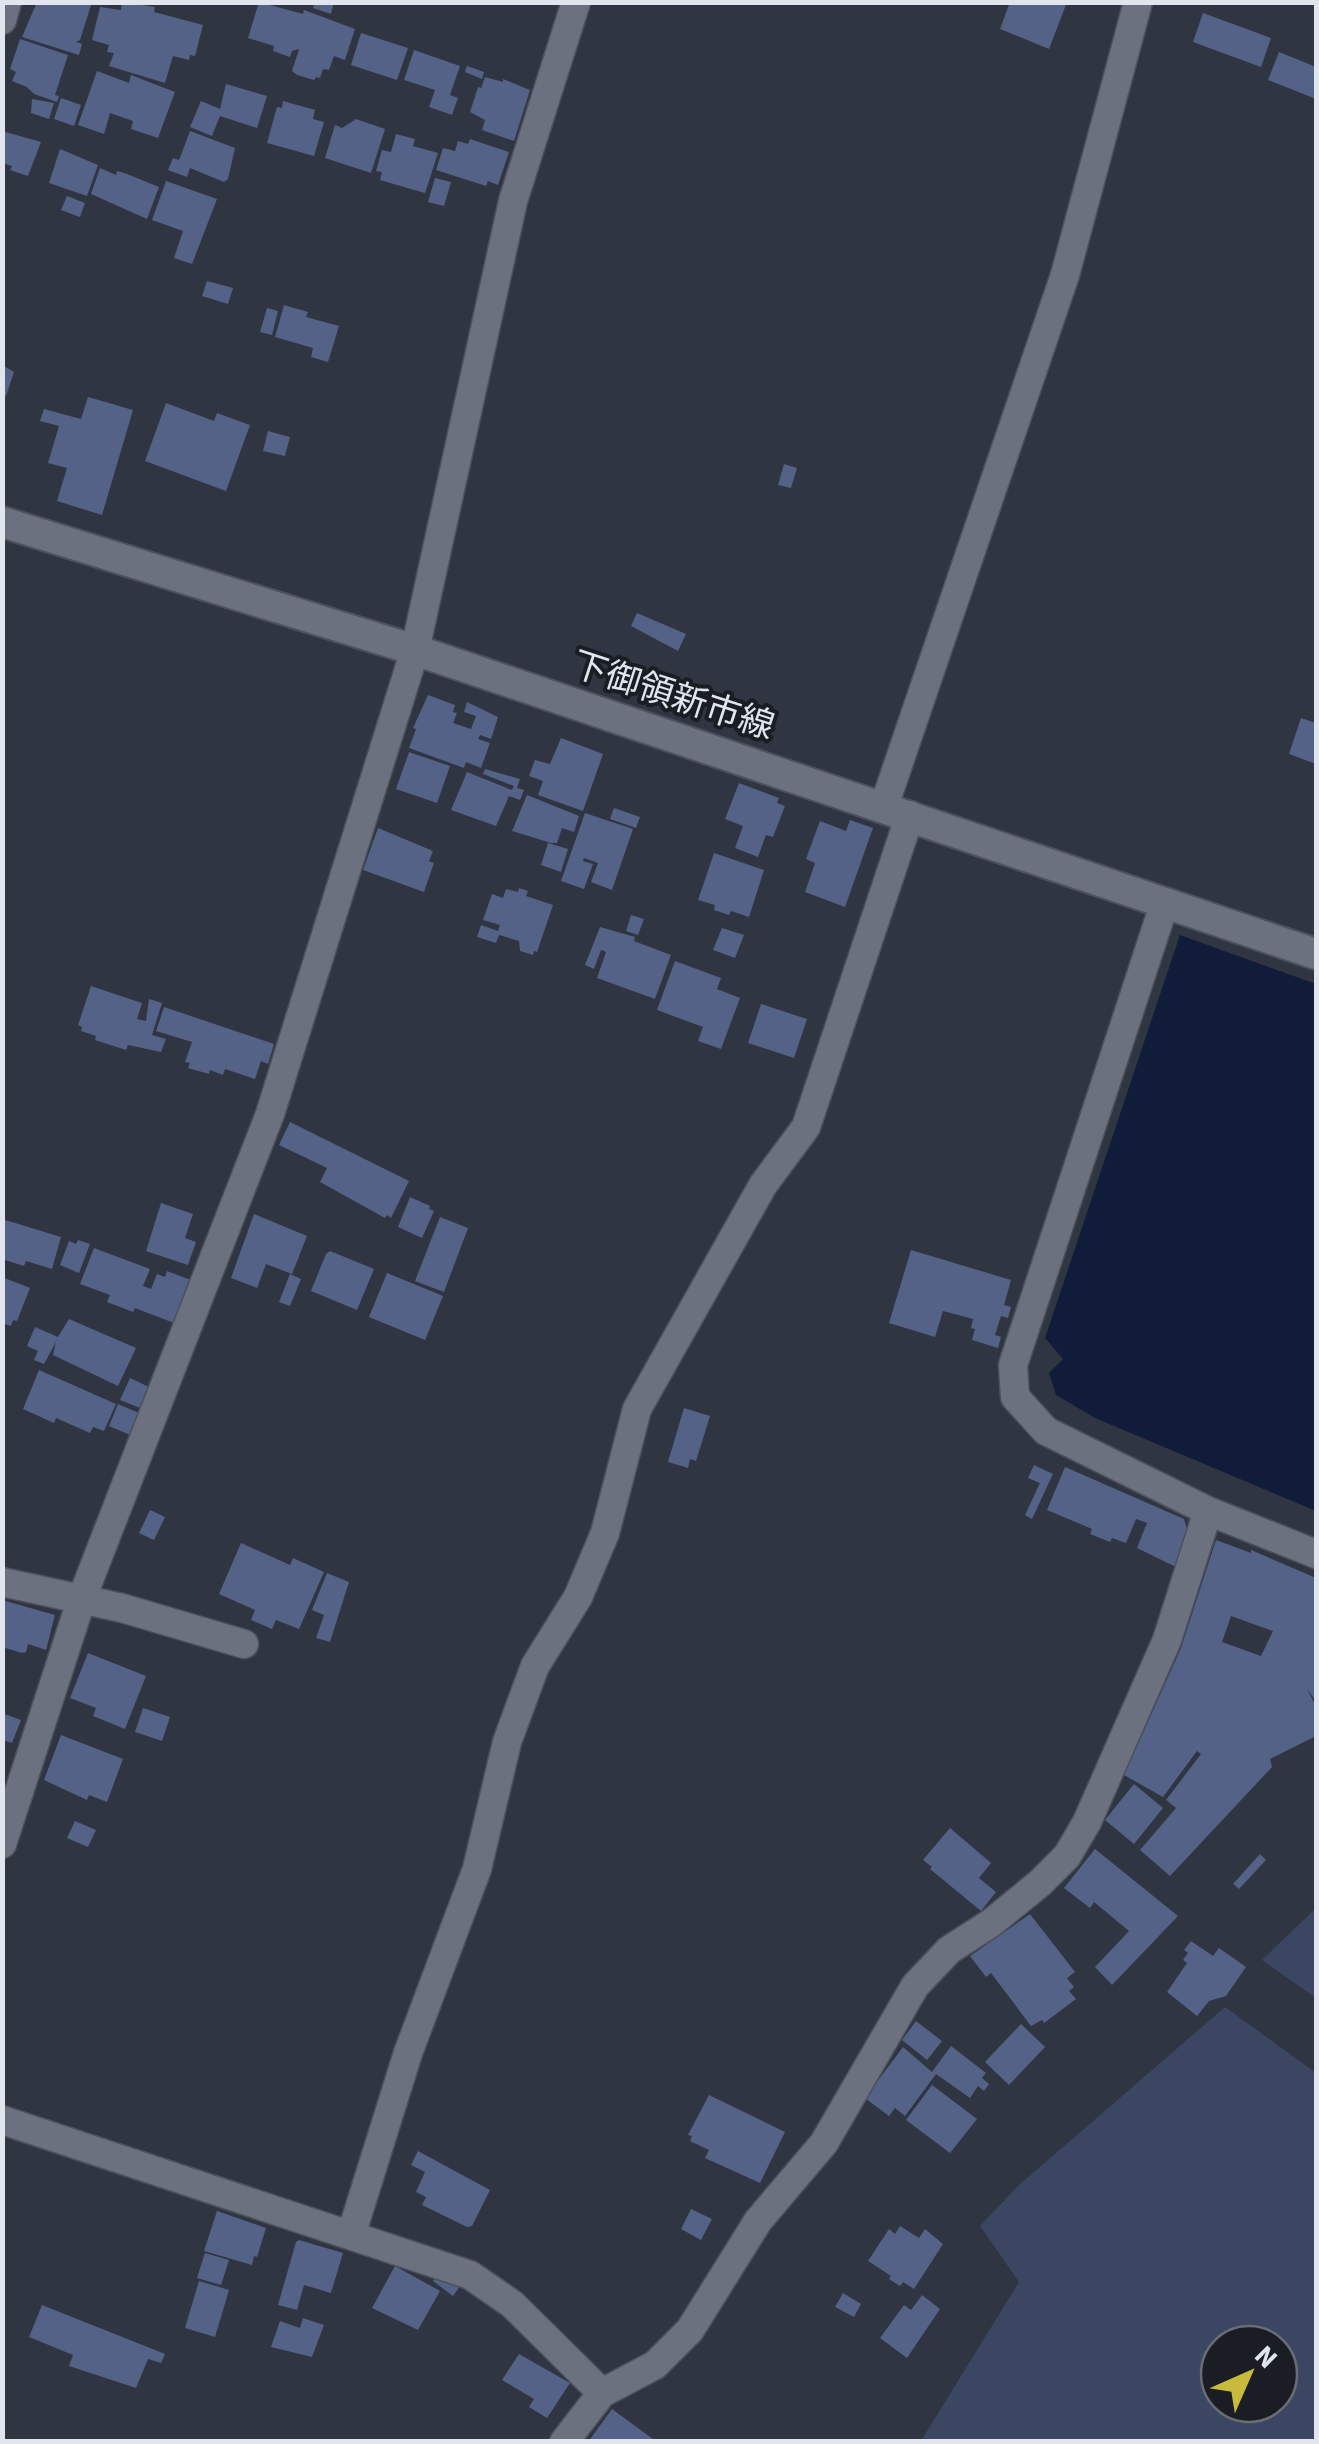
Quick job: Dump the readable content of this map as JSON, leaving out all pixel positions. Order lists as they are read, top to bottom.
{
  "streets": {
    "main road": ["下御領新市線"]
  },
  "north": "top right"
}
